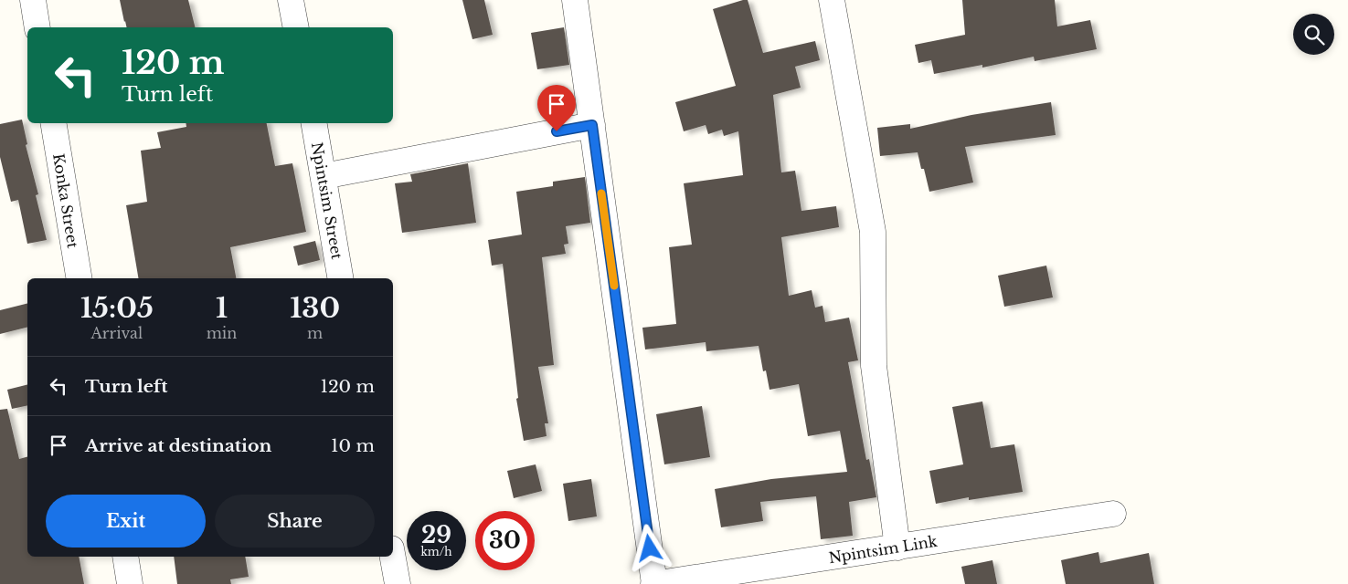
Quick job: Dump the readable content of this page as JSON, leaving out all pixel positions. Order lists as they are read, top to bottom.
{
  "streets": {
    "street": ["Konka Street", "Npintsim Street", "Npintsim Link"]
  },
  "page": {
    "turn": ["120 m", "Turn left"],
    "eta": [
      "15:05",
      "Arrival",
      "1",
      "min",
      "130",
      "m"
    ],
    "list": [
      {
        "name": "Turn left",
        "value": "120 m"
      },
      {
        "name": "Arrive at destination",
        "value": "10 m"
      }
    ],
    "buttons": ["Exit", "Share"],
    "speed": "29 km/h",
    "limit": "30"
  }
}
